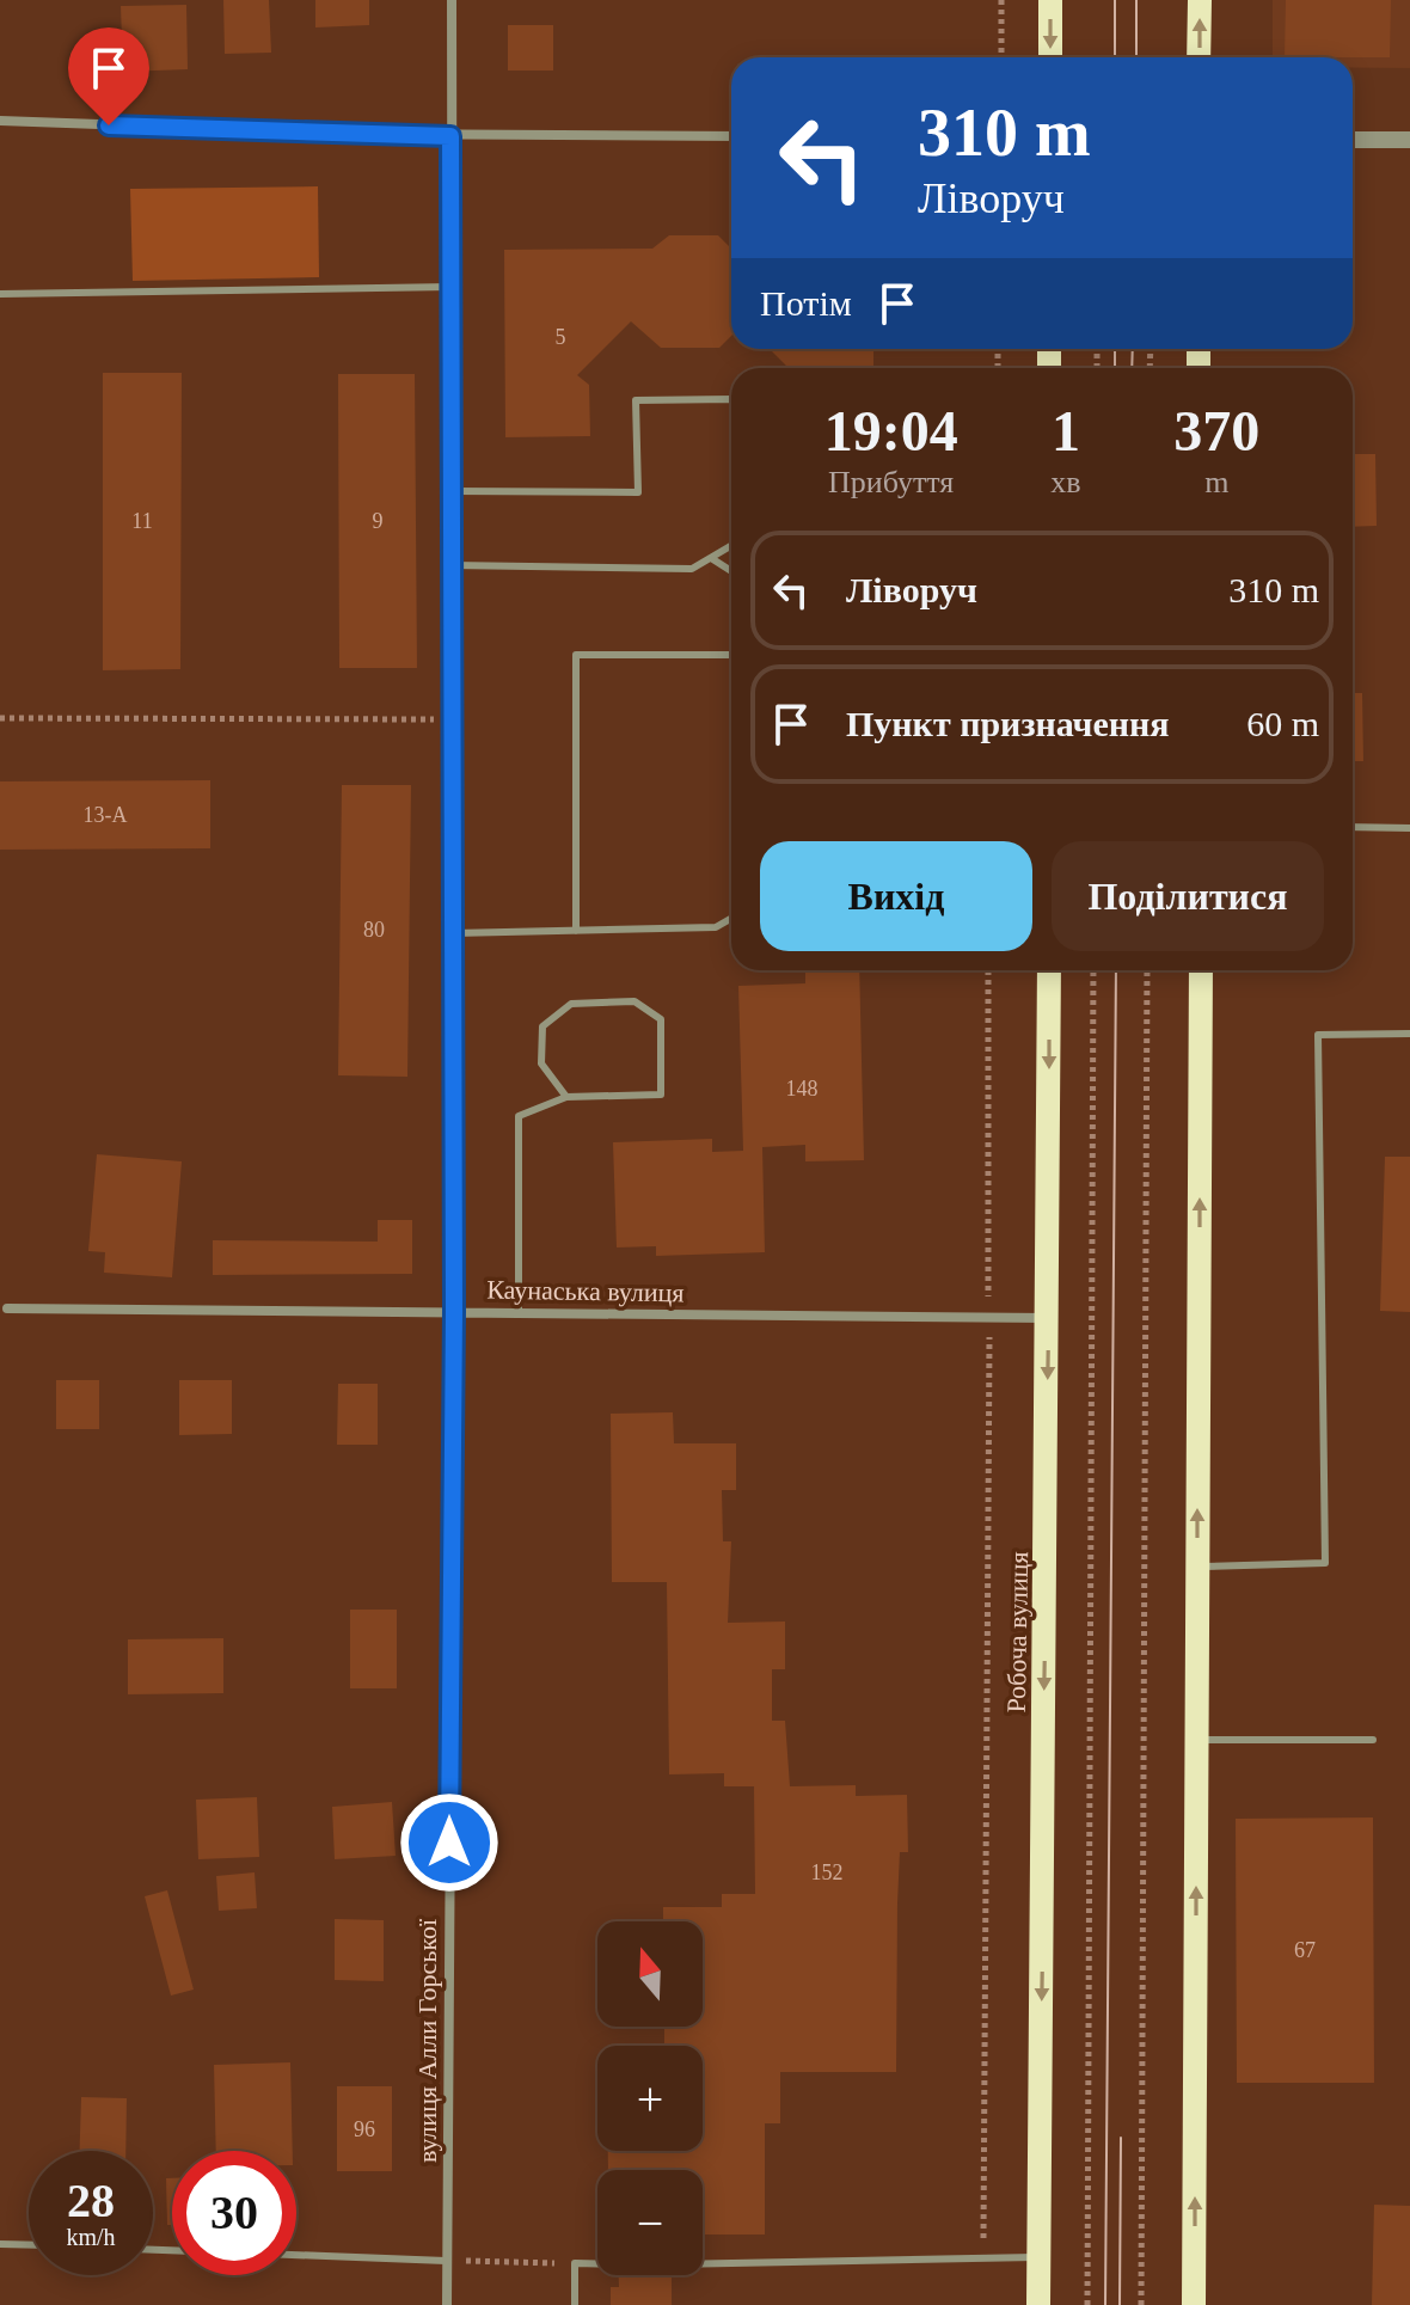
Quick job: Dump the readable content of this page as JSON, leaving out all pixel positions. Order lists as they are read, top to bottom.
{
  "streets": {
    "main road": ["Робоча вулиця"],
    "street": ["Каунаська вулиця", "вулиця Алли Горської"]
  },
  "crossings": [
    ["Каунаська вулиця", "Робоча вулиця"],
    ["Каунаська вулиця", "вулиця Алли Горської"]
  ],
  "house_numbers": [
    "5",
    "11",
    "9",
    "13-А",
    "80",
    "148",
    "152",
    "67",
    "96"
  ],
  "north": "top",
  "page": {
    "turn": ["310 m", "Ліворуч"],
    "then": "Потім",
    "eta": [
      "19:04",
      "Прибуття",
      "1",
      "хв",
      "370",
      "m"
    ],
    "list": [
      {
        "name": "Ліворуч",
        "value": "310 m"
      },
      {
        "name": "Пункт призначення",
        "value": "60 m"
      }
    ],
    "buttons": ["Вихід", "Поділитися"],
    "map_buttons": ["+", "−"],
    "speed": "28 km/h",
    "limit": "30"
  }
}
